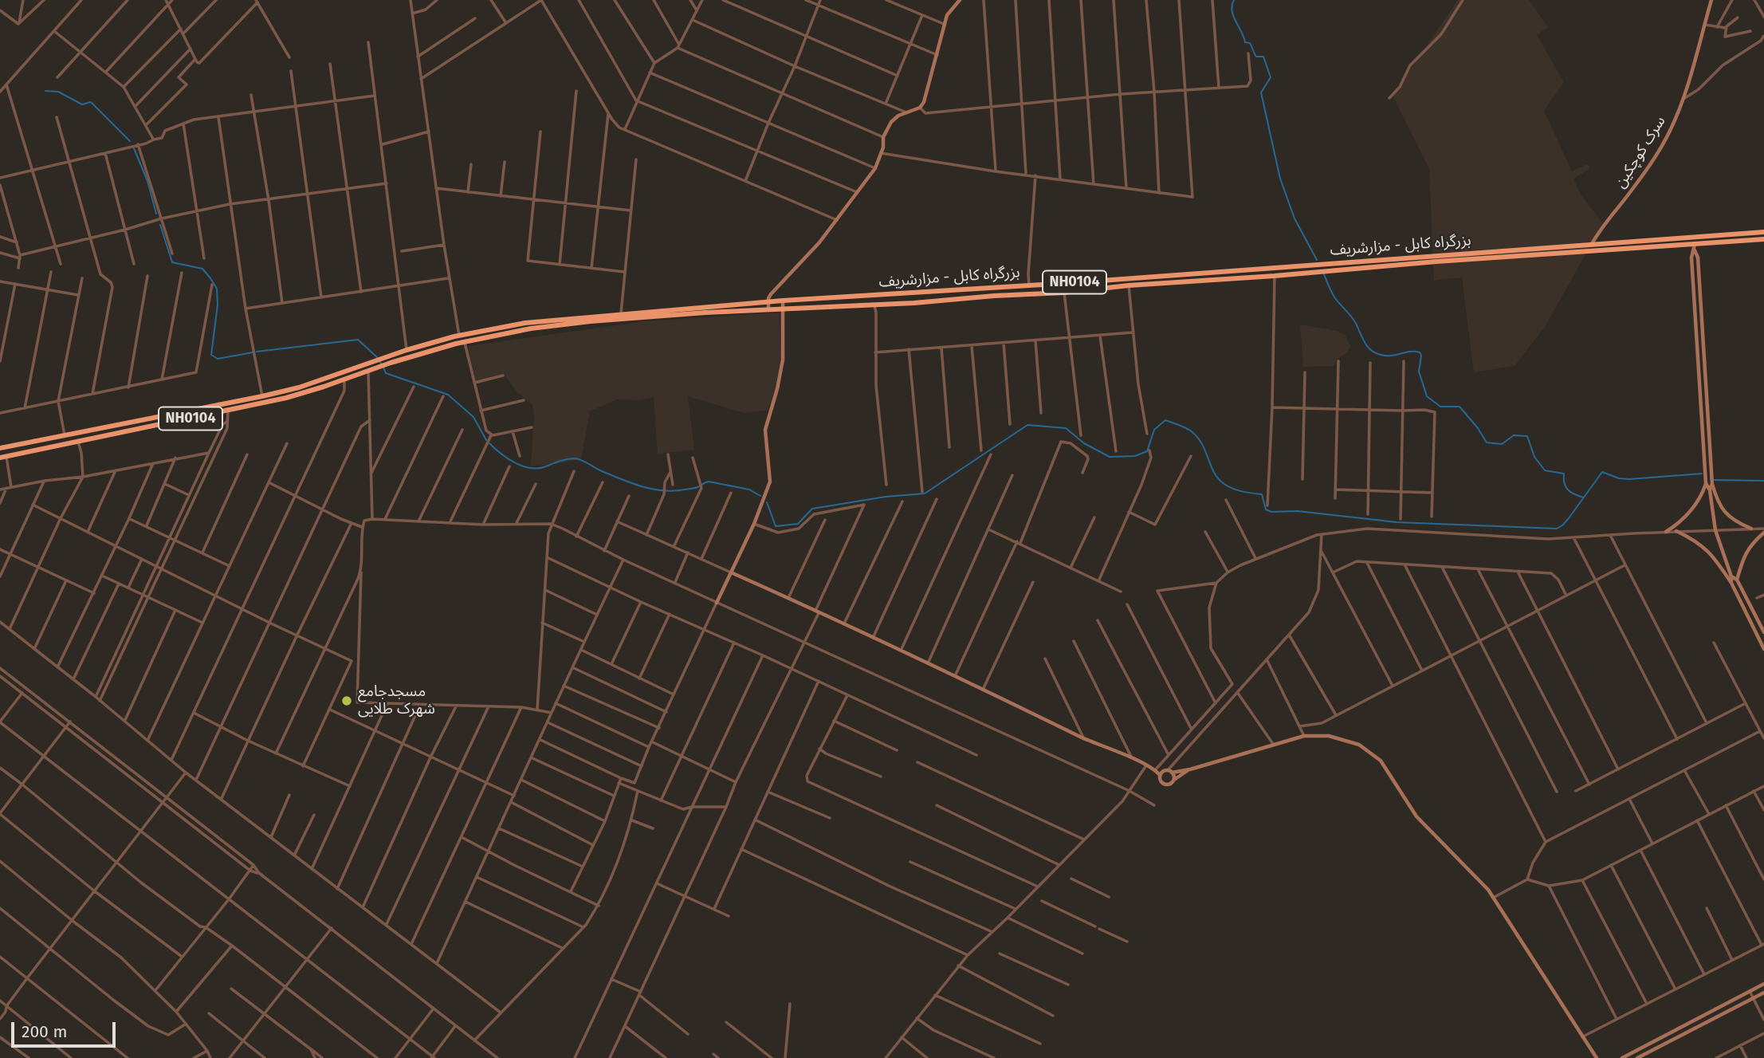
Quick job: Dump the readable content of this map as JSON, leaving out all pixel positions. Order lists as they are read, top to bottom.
{
  "streets": {
    "highway": ["بزرگراه کابل - مزارشریف", "NH0104"],
    "street": ["سرک کوچکین"]
  },
  "crossings": [
    ["سرک کوچکین", "بزرگراه کابل - مزارشریف"],
    ["بزرگراه کابل - مزارشریف", "NH0104"]
  ],
  "places": ["مسجدجامع شهرک طلایی"],
  "scale_bar": "200 m"
}
